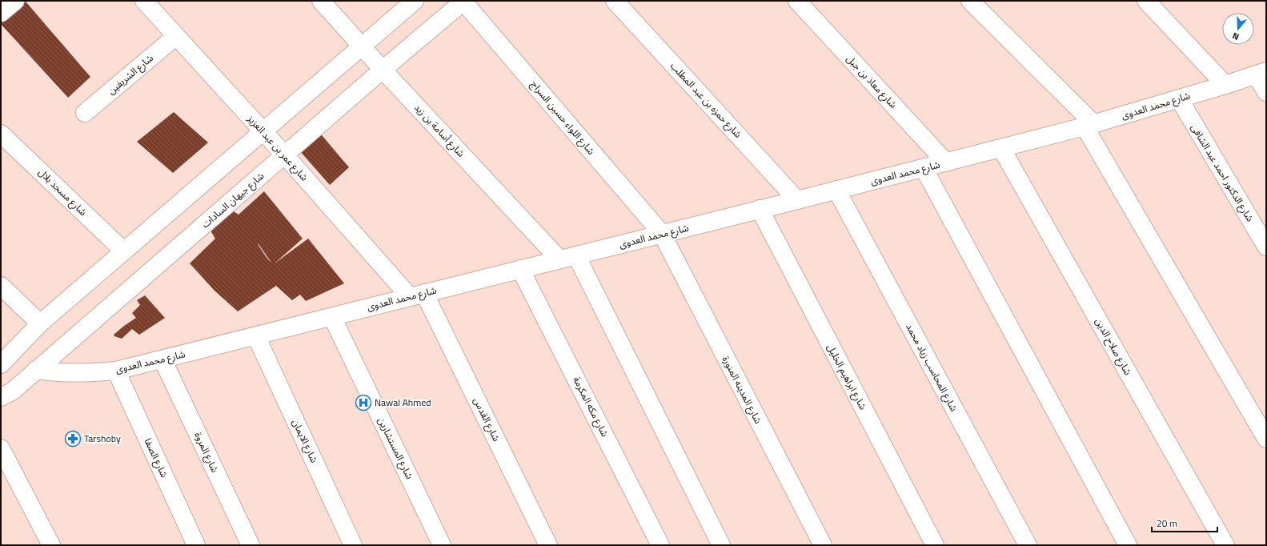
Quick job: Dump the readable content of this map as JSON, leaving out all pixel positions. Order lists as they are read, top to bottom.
{
  "streets": {
    "street": [
      "شارع الشريفين",
      "شارع معاذ بن جبل",
      "شارع حمزه بن عبد المطلب",
      "شارع محمد العدوى",
      "شارع اللواء حسين السراج",
      "شارع أسامة بن زيد",
      "شارع عمر بن عبد العزيز",
      "شارع الدكتور احمد عبد الشافى",
      "شارع مسجد بلال",
      "شارع جيهان السادات",
      "شارع صلاح الدين",
      "شارع المحاسب زياد محمد",
      "شارع ابراهيم الخليل",
      "شارع المدينه المنورة",
      "شارع مكه المكرمة",
      "شارع القدس",
      "شارع الايمان",
      "شارع المستشارين",
      "شارع المروة",
      "شارع الصفا"
    ]
  },
  "crossings": [
    ["شارع الشريفين", "شارع عمر بن عبد العزيز"],
    ["شارع معاذ بن جبل", "شارع محمد العدوى"],
    ["شارع حمزه بن عبد المطلب", "شارع محمد العدوى"],
    ["شارع محمد العدوى", "شارع اللواء حسين السراج"],
    ["شارع محمد العدوى", "شارع أسامة بن زيد"],
    ["شارع محمد العدوى", "شارع عمر بن عبد العزيز"],
    ["شارع محمد العدوى", "شارع الدكتور احمد عبد الشافى"],
    ["شارع محمد العدوى", "شارع جيهان السادات"],
    ["شارع محمد العدوى", "شارع صلاح الدين"],
    ["شارع محمد العدوى", "شارع المحاسب زياد محمد"],
    ["شارع محمد العدوى", "شارع ابراهيم الخليل"],
    ["شارع محمد العدوى", "شارع المدينه المنورة"],
    ["شارع محمد العدوى", "شارع مكه المكرمة"],
    ["شارع محمد العدوى", "شارع القدس"],
    ["شارع محمد العدوى", "شارع الايمان"],
    ["شارع محمد العدوى", "شارع المستشارين"],
    ["شارع محمد العدوى", "شارع المروة"],
    ["شارع محمد العدوى", "شارع الصفا"],
    ["شارع اللواء حسين السراج", "شارع جيهان السادات"],
    ["شارع اللواء حسين السراج", "شارع المدينه المنورة"],
    ["شارع أسامة بن زيد", "شارع جيهان السادات"],
    ["شارع عمر بن عبد العزيز", "شارع جيهان السادات"],
    ["شارع عمر بن عبد العزيز", "شارع القدس"]
  ],
  "places": {
    "hospital": ["Nawal Ahmed"],
    "pharmacy": ["Tarshoby"]
  },
  "scale_bar": "20 m",
  "north": "bottom"
}
